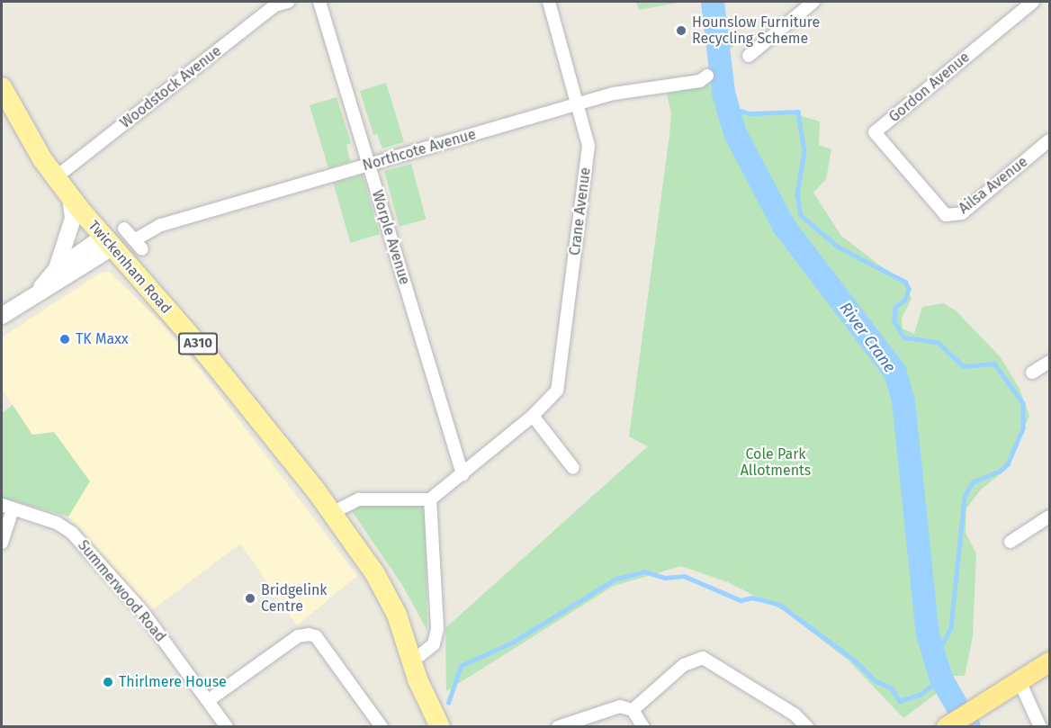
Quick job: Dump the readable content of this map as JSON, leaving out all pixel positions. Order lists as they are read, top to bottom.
{
  "streets": {
    "main road": ["Twickenham Road", "A310"],
    "street": [
      "Woodstock Avenue",
      "Gordon Avenue",
      "Northcote Avenue",
      "Ailsa Avenue",
      "Crane Avenue",
      "Worple Avenue",
      "Summerwood Road"
    ]
  },
  "crossings": [
    ["Woodstock Avenue", "Twickenham Road"],
    ["Gordon Avenue", "Ailsa Avenue"],
    ["Northcote Avenue", "Crane Avenue"],
    ["Northcote Avenue", "Worple Avenue"],
    ["Crane Avenue", "Worple Avenue"]
  ],
  "water": ["River Crane"],
  "parks": ["Cole Park Allotments"],
  "places": [
    "Hounslow Furniture Recycling Scheme",
    "TK Maxx",
    "Bridgelink Centre",
    "Thirlmere House"
  ]
}
